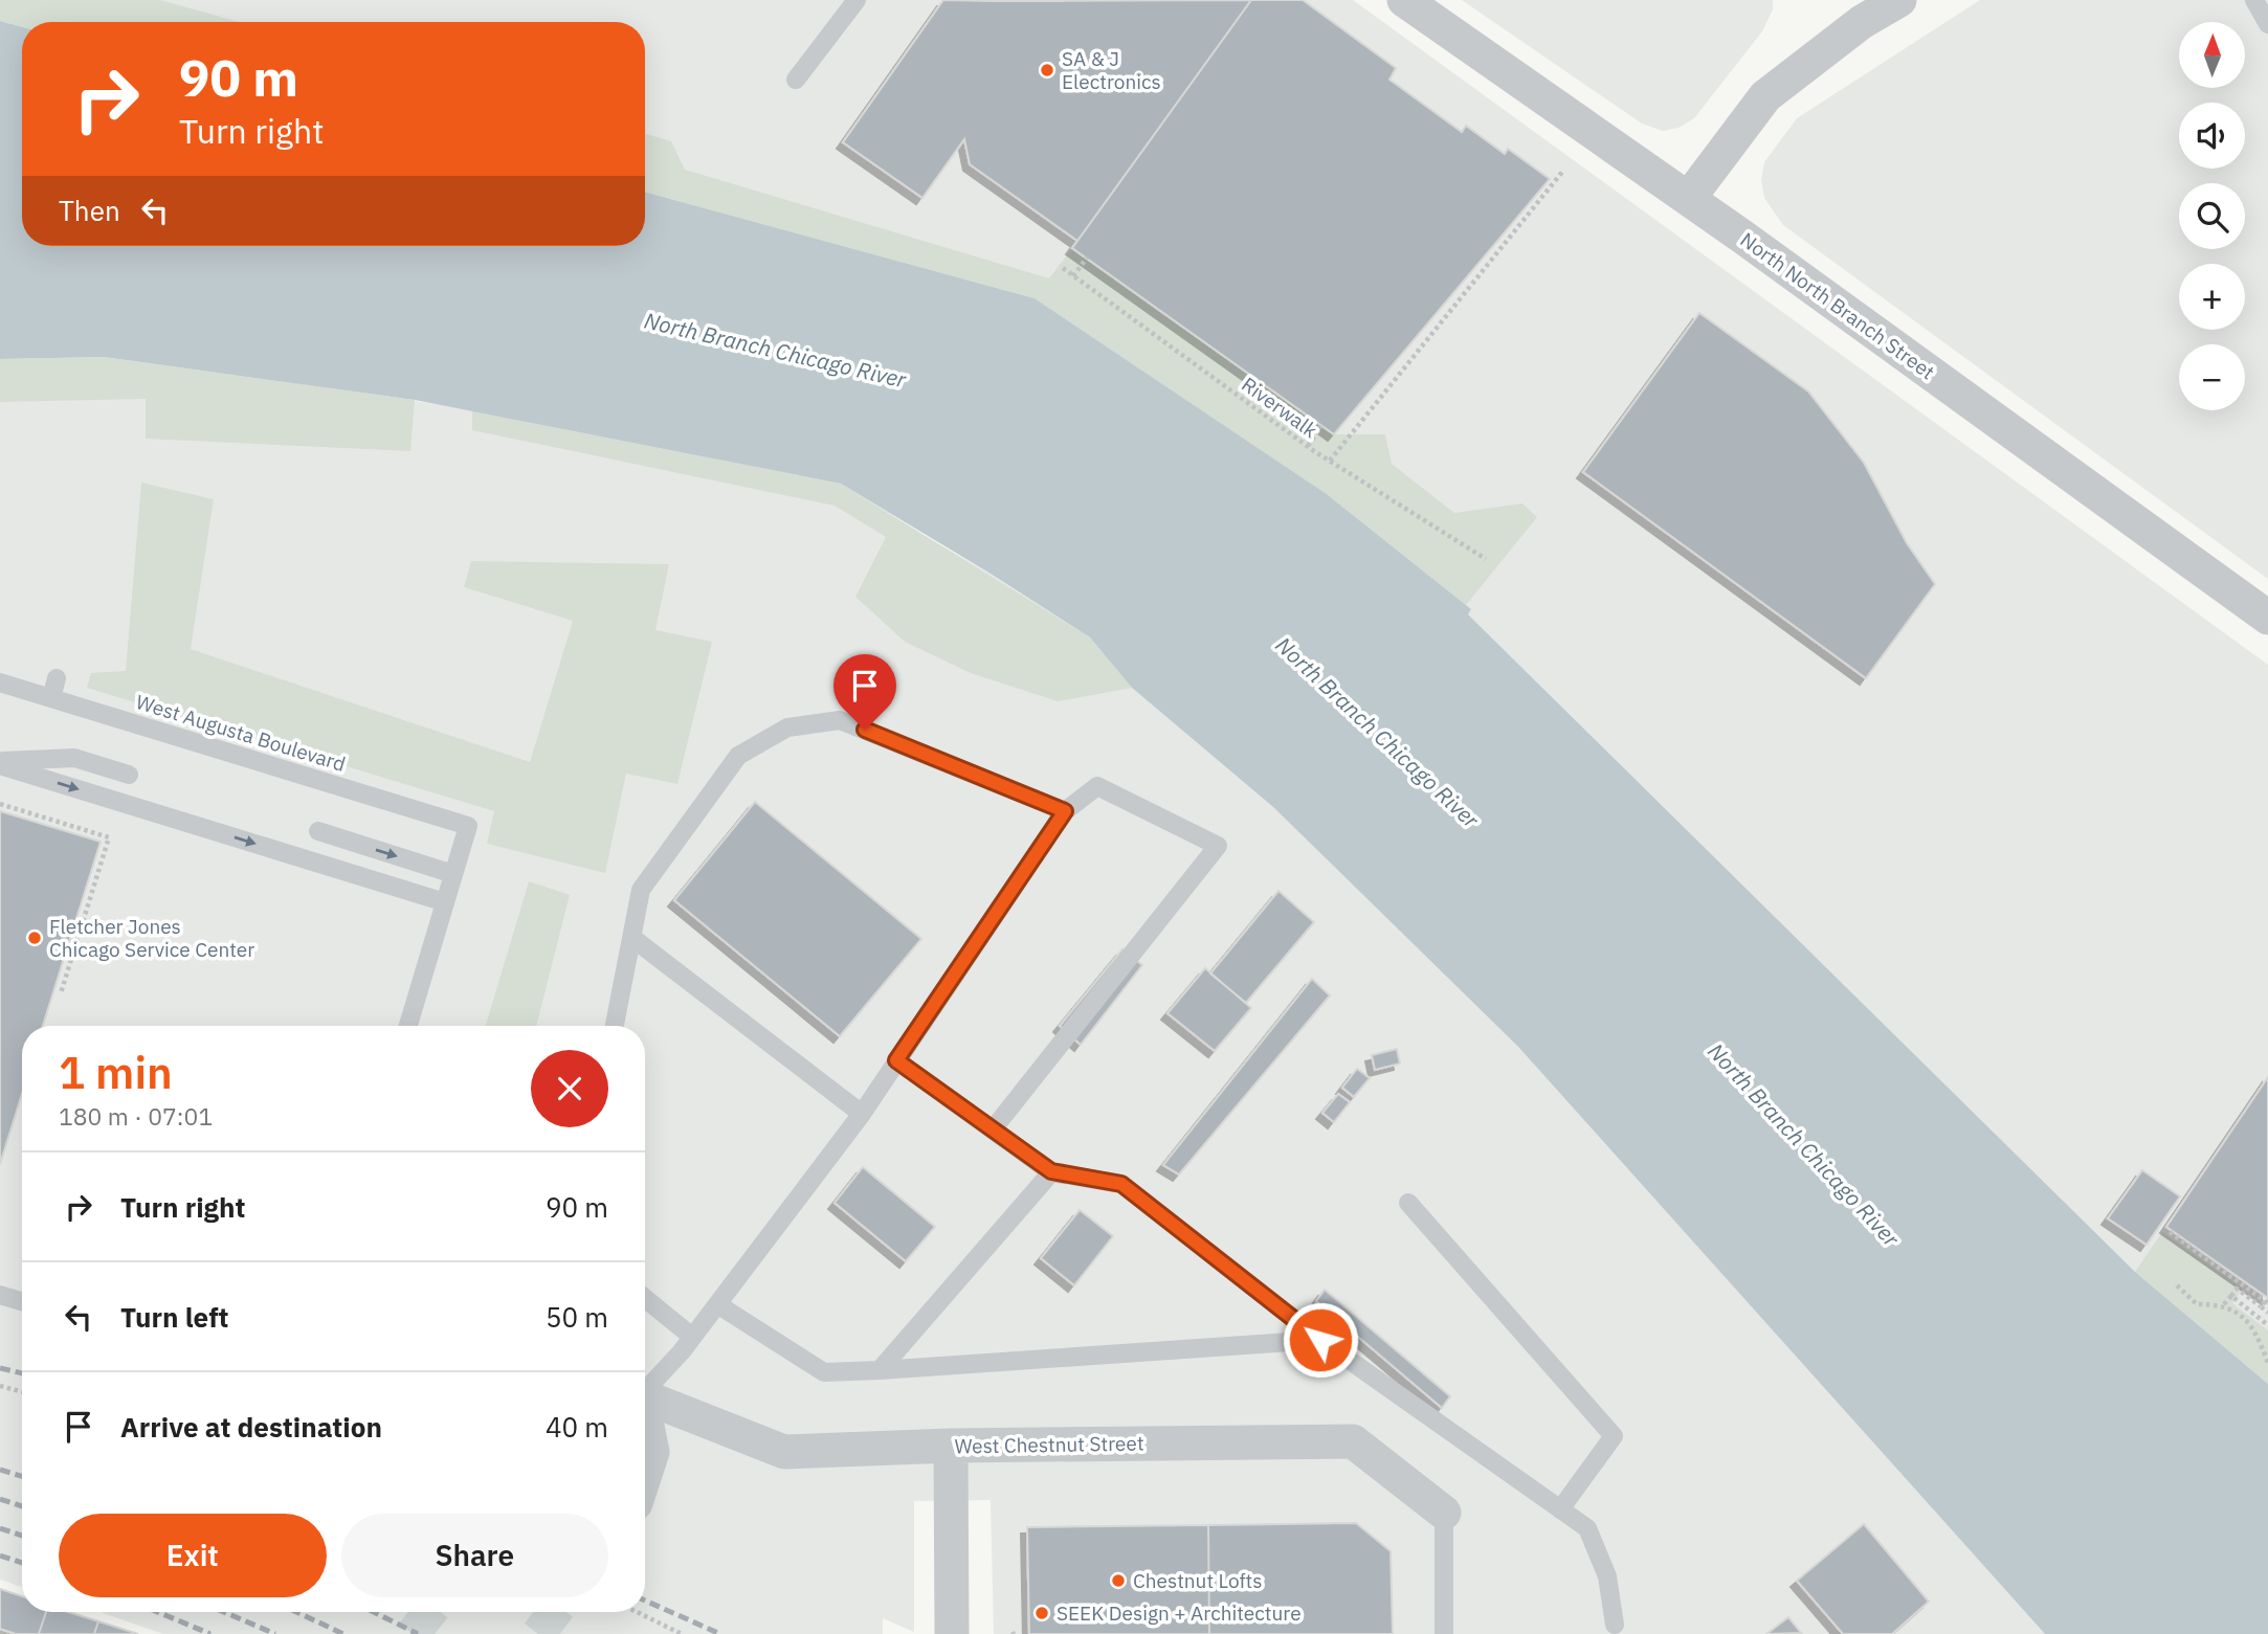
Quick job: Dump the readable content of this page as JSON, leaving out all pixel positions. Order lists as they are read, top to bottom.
{
  "streets": {
    "street": ["North North Branch Street", "West Chestnut Street"],
    "lane": ["West Augusta Boulevard"],
    "path": ["Riverwalk"]
  },
  "water": ["North Branch Chicago River"],
  "places": [
    "SA & J Electronics",
    "Fletcher Jones Chicago Service Center",
    "Chestnut Lofts",
    "SEEK Design + Architecture"
  ],
  "north": "top",
  "page": {
    "map_buttons": ["+", "−"],
    "turn": ["90 m", "Turn right"],
    "then": "Then",
    "heading": ["1 min", "180 m · 07:01"],
    "list": [
      {
        "name": "Turn right",
        "value": "90 m"
      },
      {
        "name": "Turn left",
        "value": "50 m"
      },
      {
        "name": "Arrive at destination",
        "value": "40 m"
      }
    ],
    "buttons": ["Exit", "Share"]
  }
}
